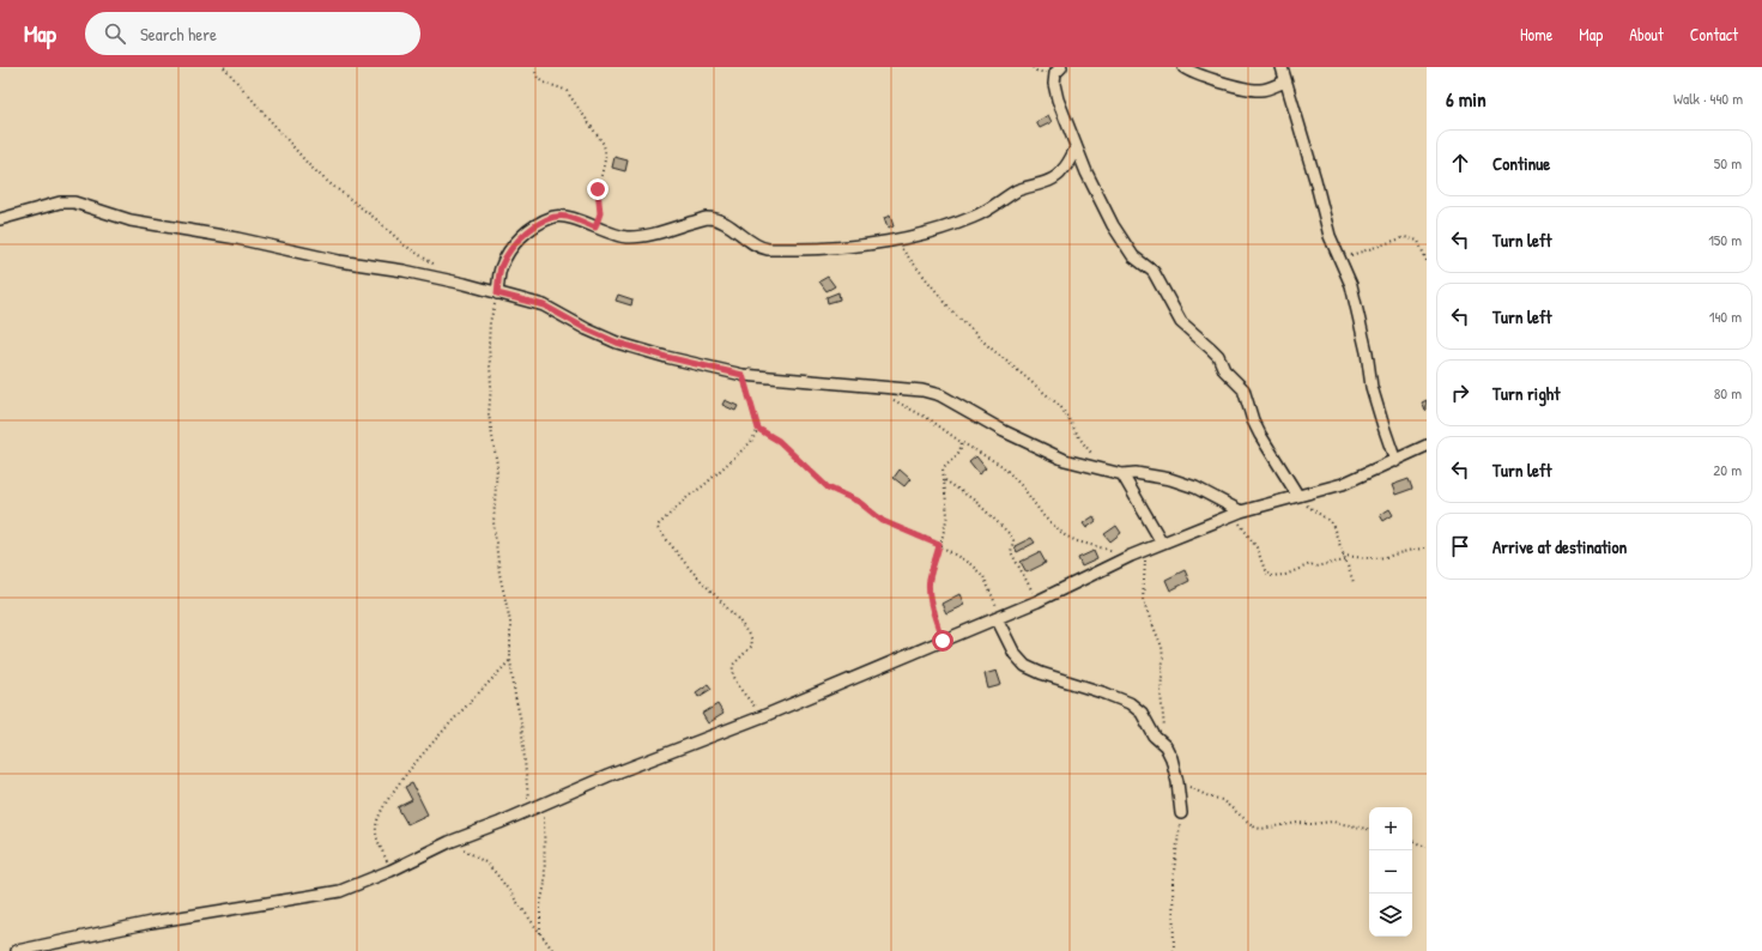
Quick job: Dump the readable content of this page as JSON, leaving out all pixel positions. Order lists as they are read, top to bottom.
{
  "page": {
    "header": "Map",
    "search": "Search here",
    "nav": [
      "Home",
      "Map",
      "About",
      "Contact"
    ],
    "heading": ["6 min", "Walk · 440 m"],
    "list": [
      ["Continue", "50 m"],
      ["Turn left", "150 m"],
      ["Turn left", "140 m"],
      ["Turn right", "80 m"],
      ["Turn left", "20 m"],
      "Arrive at destination"
    ],
    "map_buttons": ["+", "−"]
  }
}
